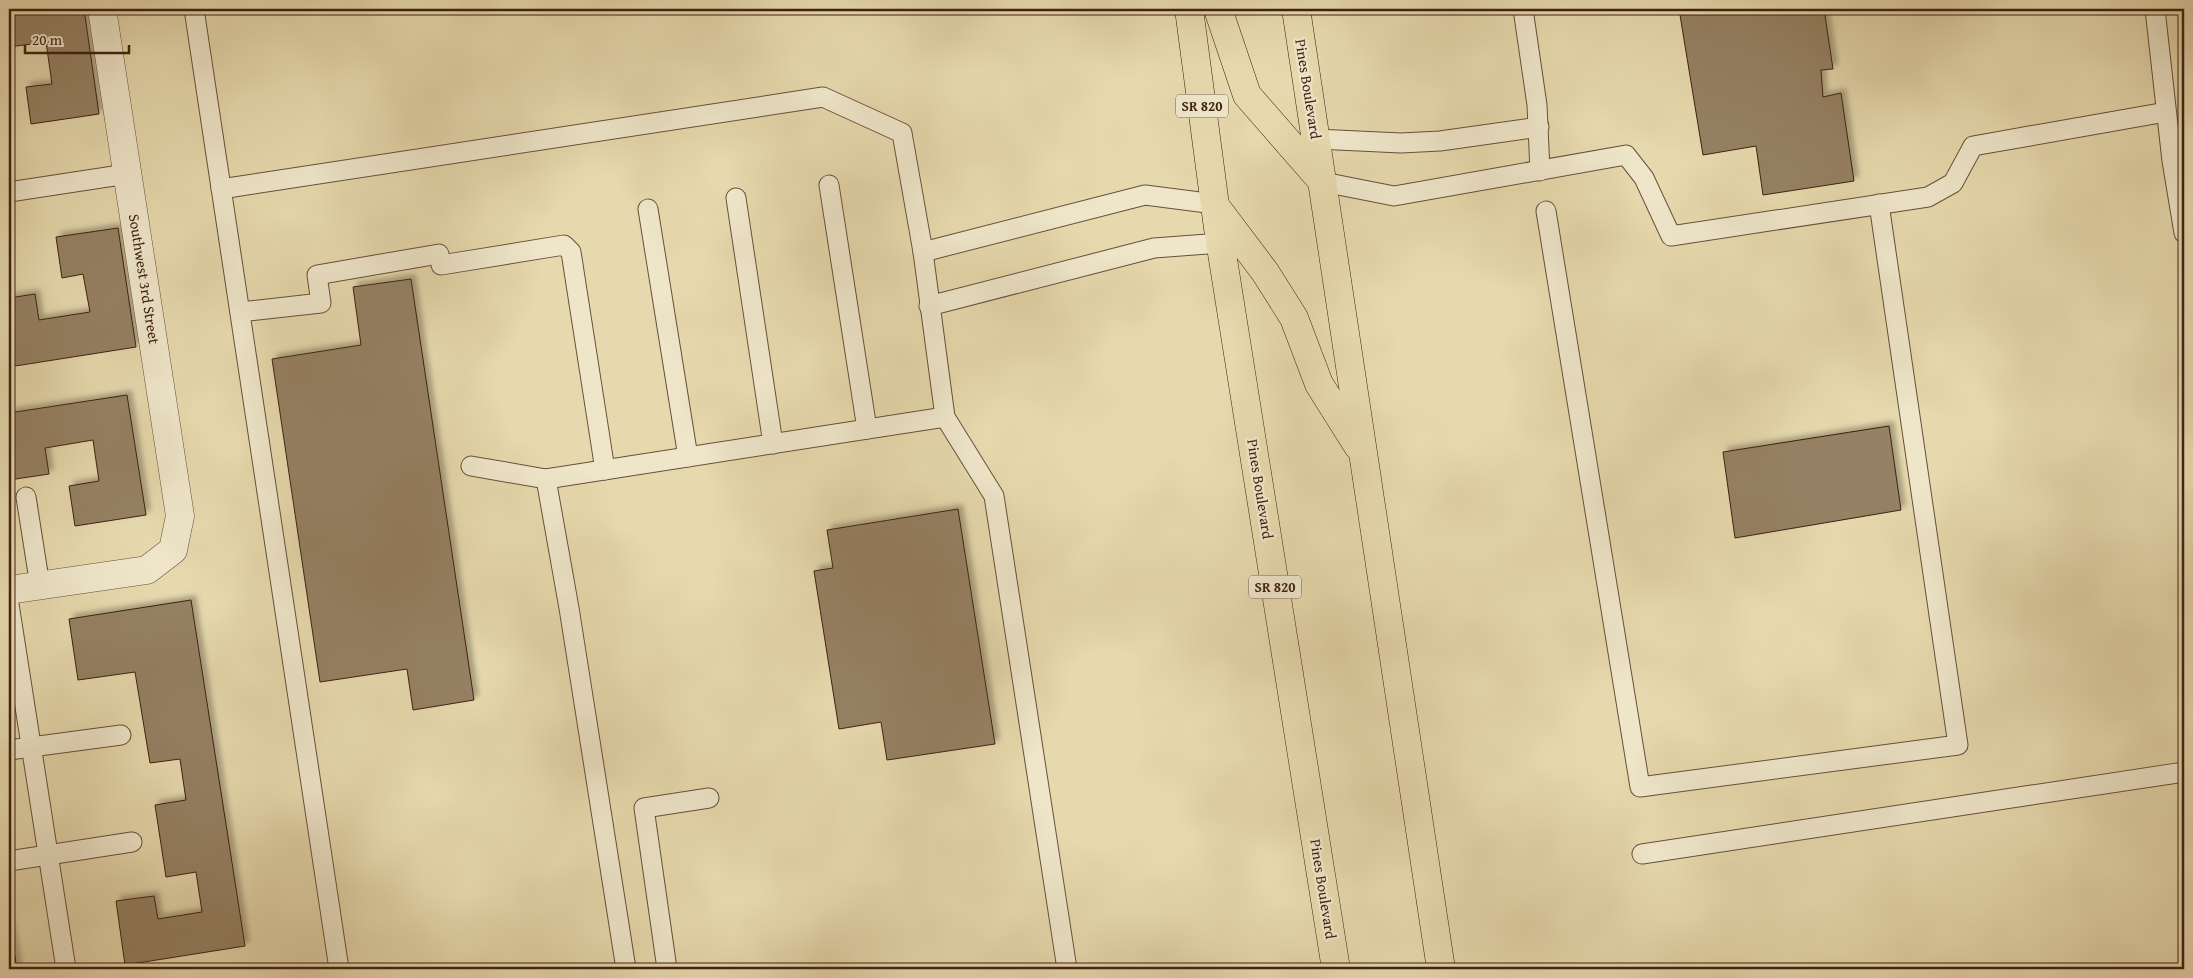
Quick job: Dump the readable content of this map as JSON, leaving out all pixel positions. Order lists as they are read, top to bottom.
{
  "streets": {
    "highway": ["Pines Boulevard", "SR 820"],
    "street": ["Southwest 3rd Street"]
  },
  "scale_bar": "20 m"
}
